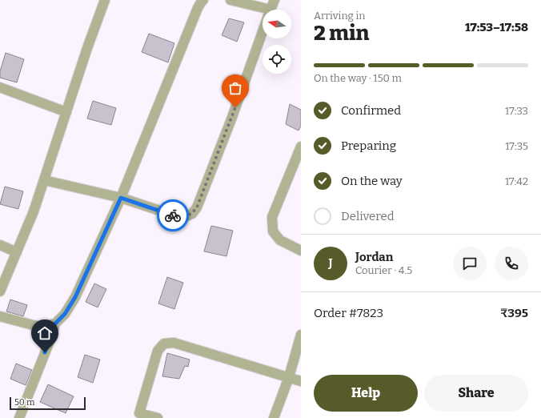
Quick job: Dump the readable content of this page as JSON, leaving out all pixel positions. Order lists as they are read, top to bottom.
{
  "scale_bar": "50 m",
  "north": "left",
  "page": {
    "heading": ["2 min", "Arriving in", "17:53–17:58"],
    "panel": [
      "Jordan",
      "Courier · 4.5",
      "Order #7823",
      "₹395"
    ],
    "bar": "On the way · 150 m",
    "list": [
      ["Confirmed", "17:33"],
      ["Preparing", "17:35"],
      ["On the way", "17:42"],
      "Delivered"
    ],
    "round": "J",
    "buttons": ["Help", "Share"],
    "scale": "50 m"
  }
}
